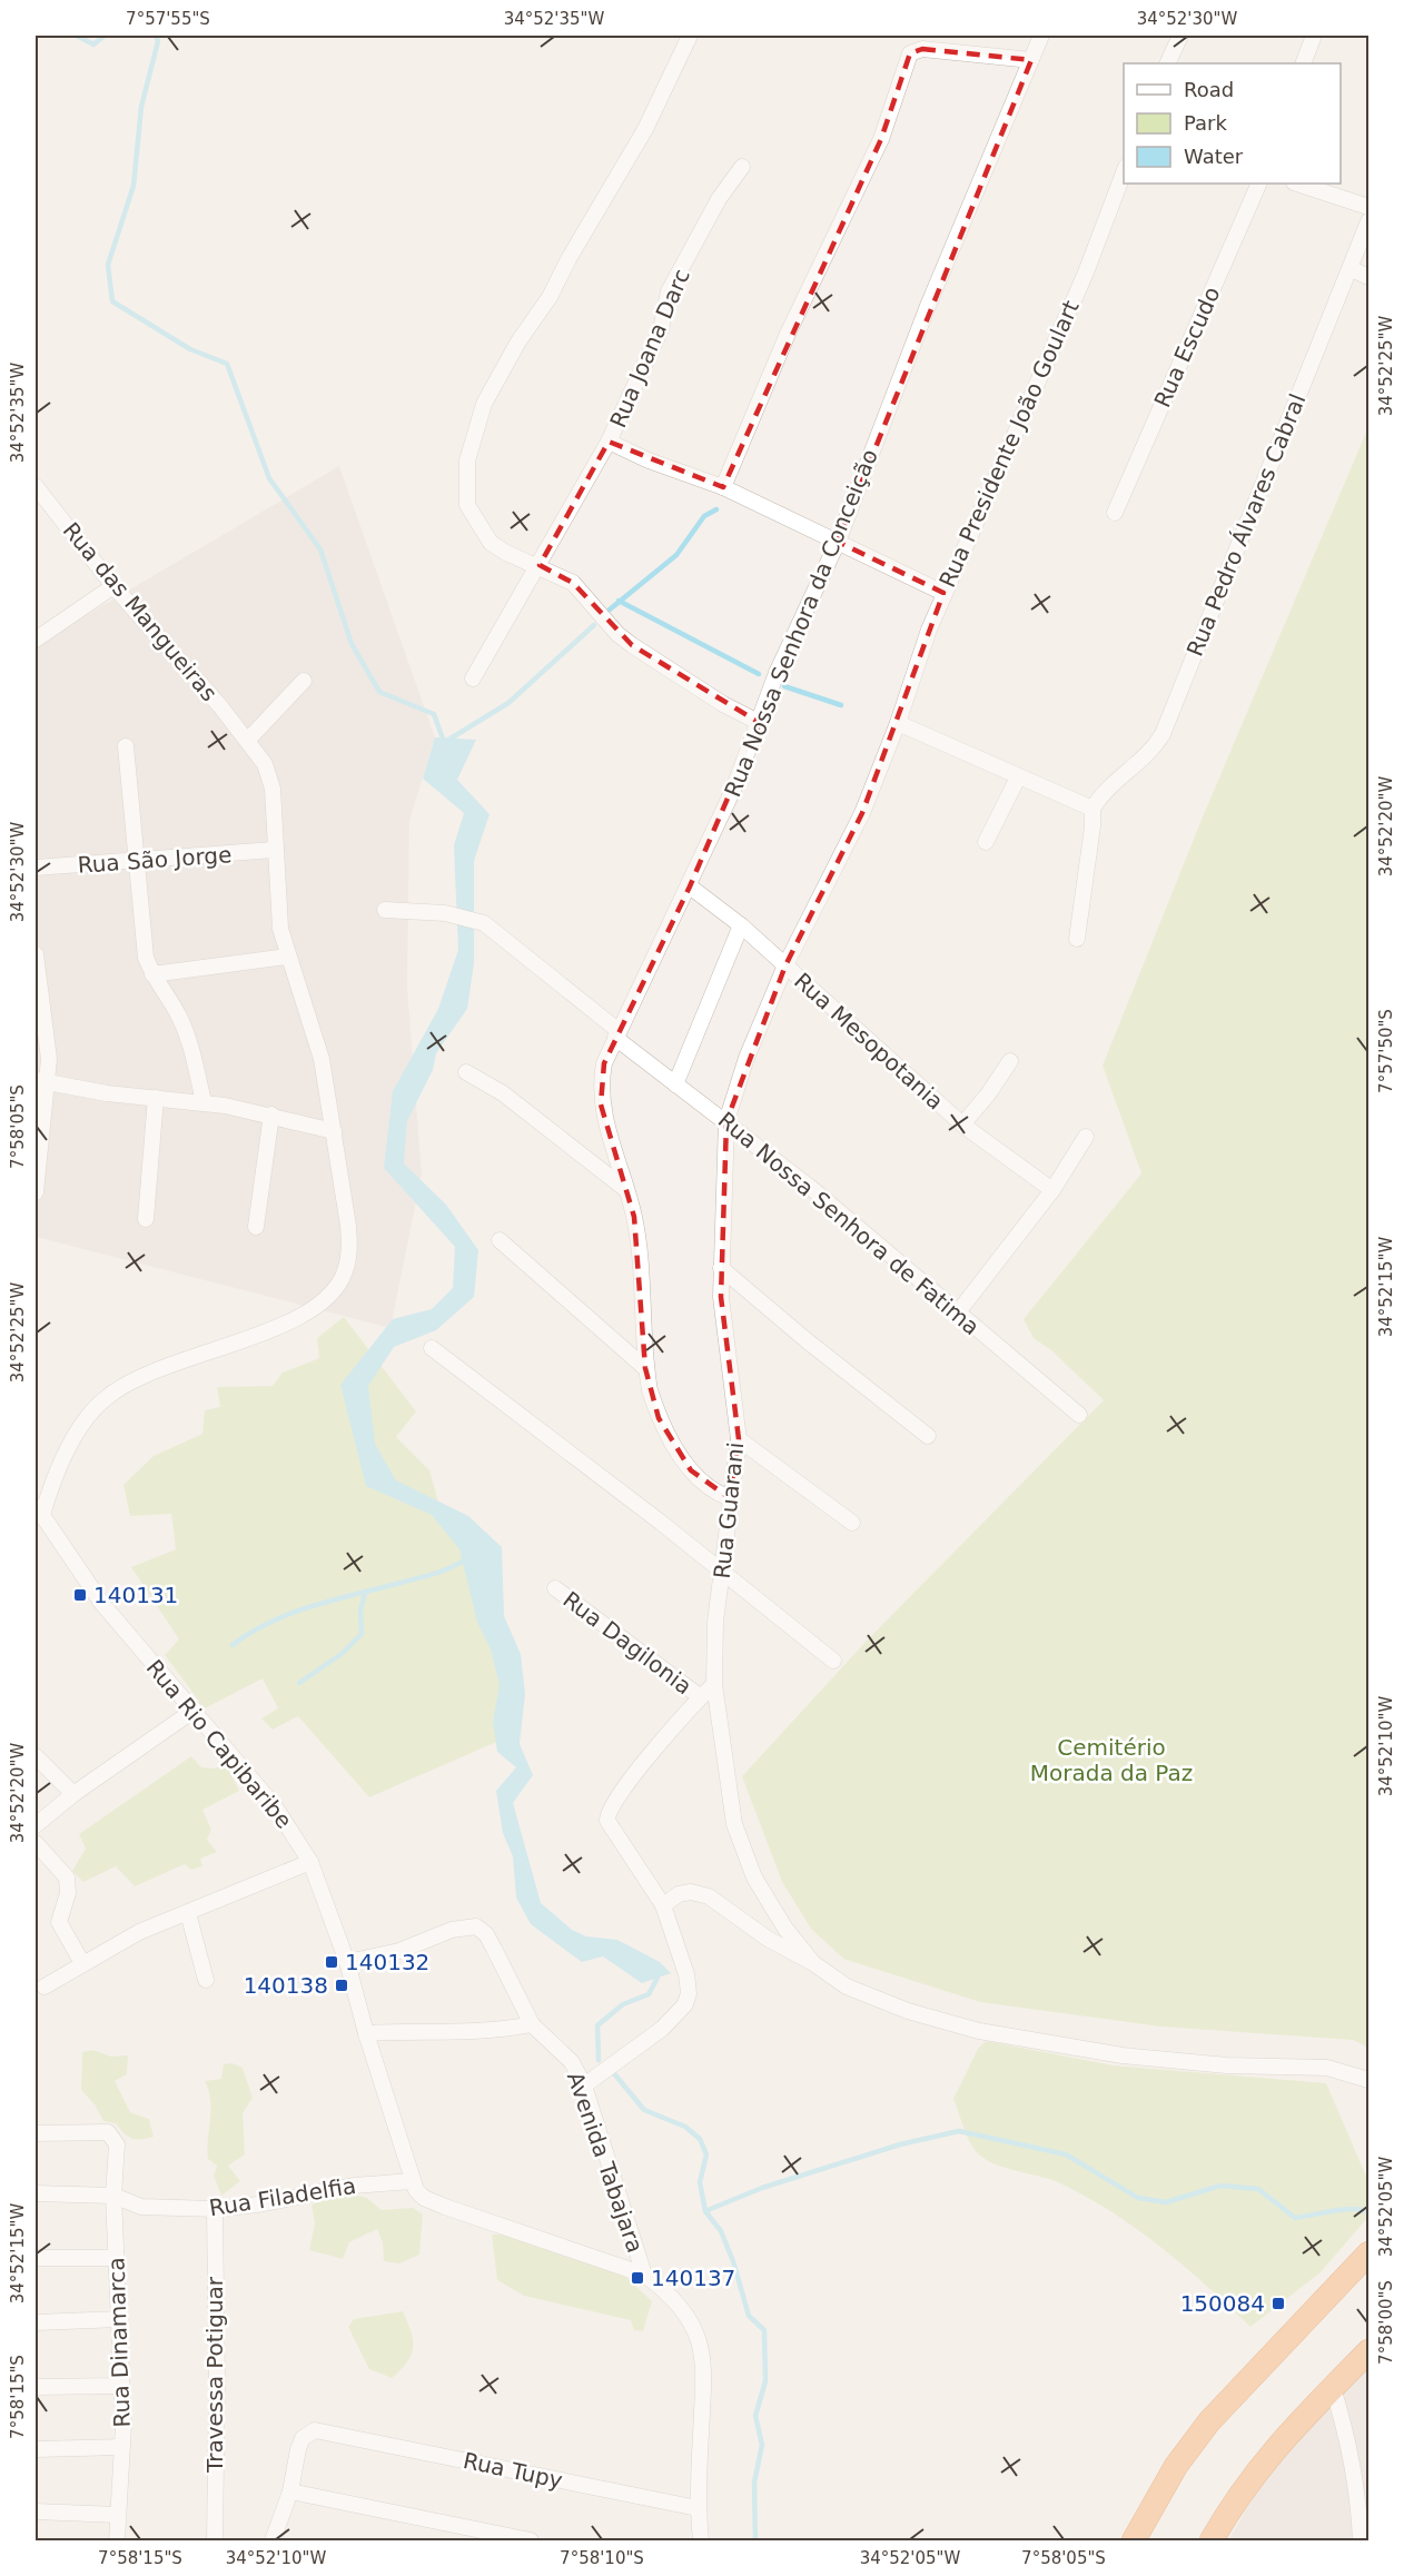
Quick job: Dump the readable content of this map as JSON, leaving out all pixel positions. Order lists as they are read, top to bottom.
{
  "streets": {
    "street": [
      "Rua Escudo",
      "Rua Joana Darc",
      "Rua Presidente João Goulart",
      "Rua Pedro Álvares Cabral",
      "Rua das Mangueiras",
      "Rua Nossa Senhora da Conceição",
      "Rua São Jorge",
      "Rua Mesopotania",
      "Rua Nossa Senhora de Fatima",
      "Rua Guarani",
      "Rua Dagilonia",
      "Rua Rio Capibaribe",
      "Avenida Tabajara",
      "Rua Filadelfia",
      "Rua Dinamarca",
      "Travessa Potiguar",
      "Rua Tupy"
    ]
  },
  "crossings": [
    ["Rua Presidente João Goulart", "Rua Mesopotania"],
    ["Rua Presidente João Goulart", "Rua Guarani"],
    ["Rua das Mangueiras", "Rua São Jorge"],
    ["Rua das Mangueiras", "Rua Rio Capibaribe"],
    ["Rua Nossa Senhora da Conceição", "Rua Mesopotania"],
    ["Rua Nossa Senhora da Conceição", "Rua Nossa Senhora de Fatima"],
    ["Rua Nossa Senhora da Conceição", "Rua Guarani"],
    ["Rua Mesopotania", "Rua Guarani"],
    ["Rua Nossa Senhora de Fatima", "Rua Guarani"],
    ["Rua Rio Capibaribe", "Avenida Tabajara"],
    ["Rua Rio Capibaribe", "Rua Filadelfia"],
    ["Avenida Tabajara", "Rua Tupy"],
    ["Rua Filadelfia", "Rua Dinamarca"],
    ["Rua Filadelfia", "Travessa Potiguar"]
  ],
  "parks": ["Cemitério Morada da Paz"],
  "places": {
    "transit": [
      "140131",
      "140132",
      "140138",
      "140137",
      "150084"
    ]
  },
  "legend": ["Road", "Park", "Water"],
  "coordinates": [
    "7°57'55\"S",
    "34°52'35\"W",
    "34°52'30\"W",
    "34°52'25\"W",
    "34°52'20\"W",
    "7°57'50\"S",
    "7°58'05\"S",
    "34°52'15\"W",
    "34°52'10\"W",
    "34°52'05\"W",
    "7°58'00\"S",
    "7°58'15\"S",
    "7°58'10\"S"
  ]
}
